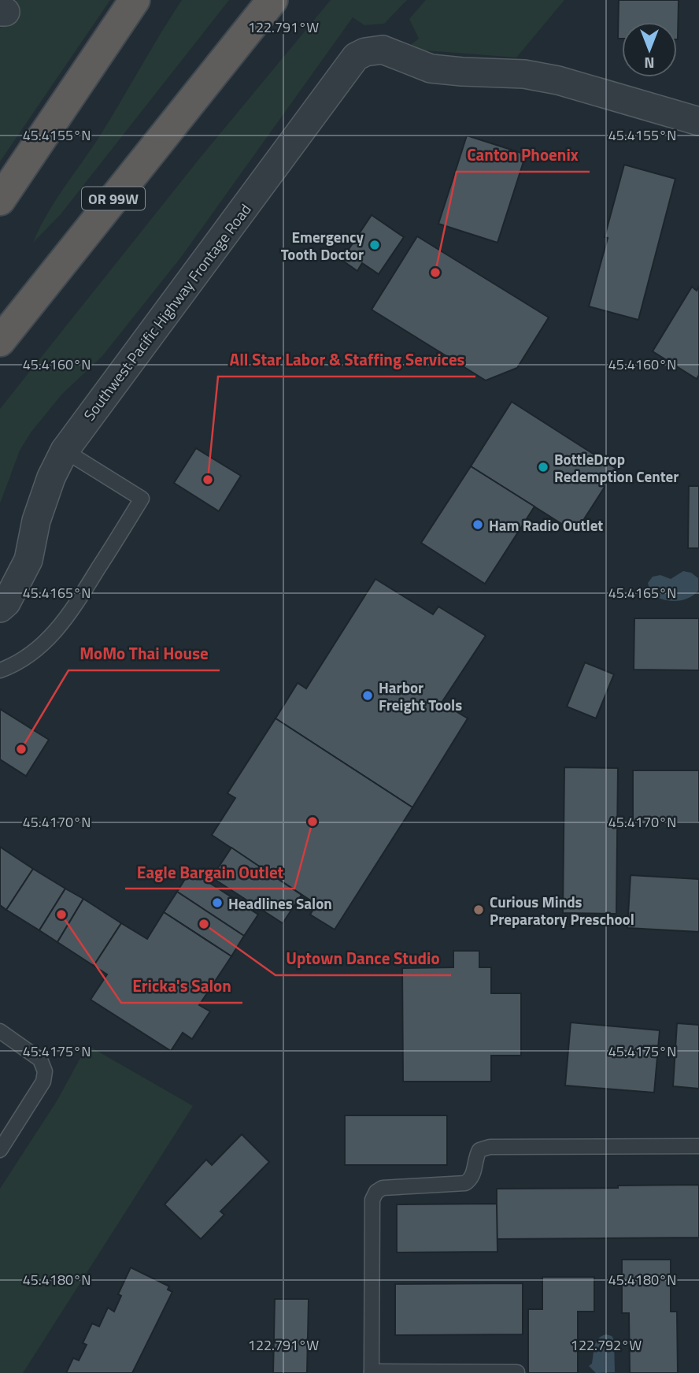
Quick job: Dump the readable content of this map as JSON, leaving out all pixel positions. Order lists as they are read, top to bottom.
{
  "streets": {
    "highway": ["OR 99W"],
    "street": ["Southwest Pacific Highway Frontage Road"]
  },
  "places": [
    "Emergency Tooth Doctor",
    "Canton Phoenix",
    "BottleDrop Redemption Center",
    "All Star Labor & Staffing Services",
    "Ham Radio Outlet",
    "Harbor Freight Tools",
    "MoMo Thai House",
    "Eagle Bargain Outlet",
    "Headlines Salon",
    "Curious Minds Preparatory Preschool",
    "Ericka's Salon",
    "Uptown Dance Studio"
  ],
  "north": "bottom",
  "coordinates": [
    "122.791°W",
    "45.4155°N",
    "45.4160°N",
    "45.4165°N",
    "45.4170°N",
    "45.4175°N",
    "45.4180°N",
    "122.792°W"
  ]
}
